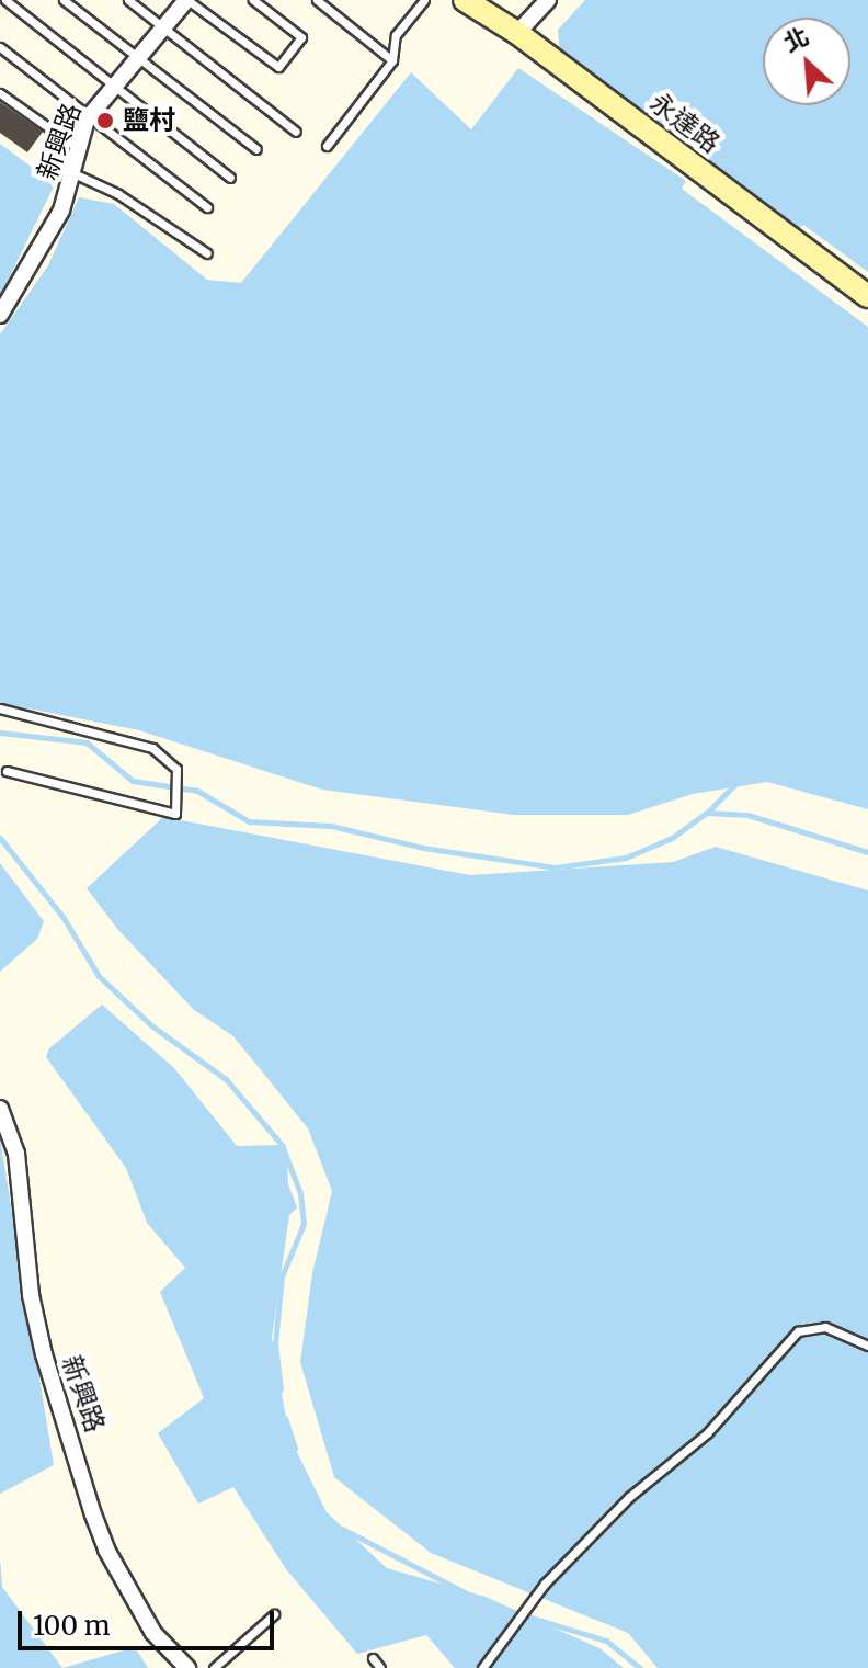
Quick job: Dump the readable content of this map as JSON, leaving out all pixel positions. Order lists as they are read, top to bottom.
{
  "streets": {
    "street": ["永達路", "新興路"]
  },
  "places": ["鹽村"],
  "scale_bar": "100 m",
  "north": "top left"
}
